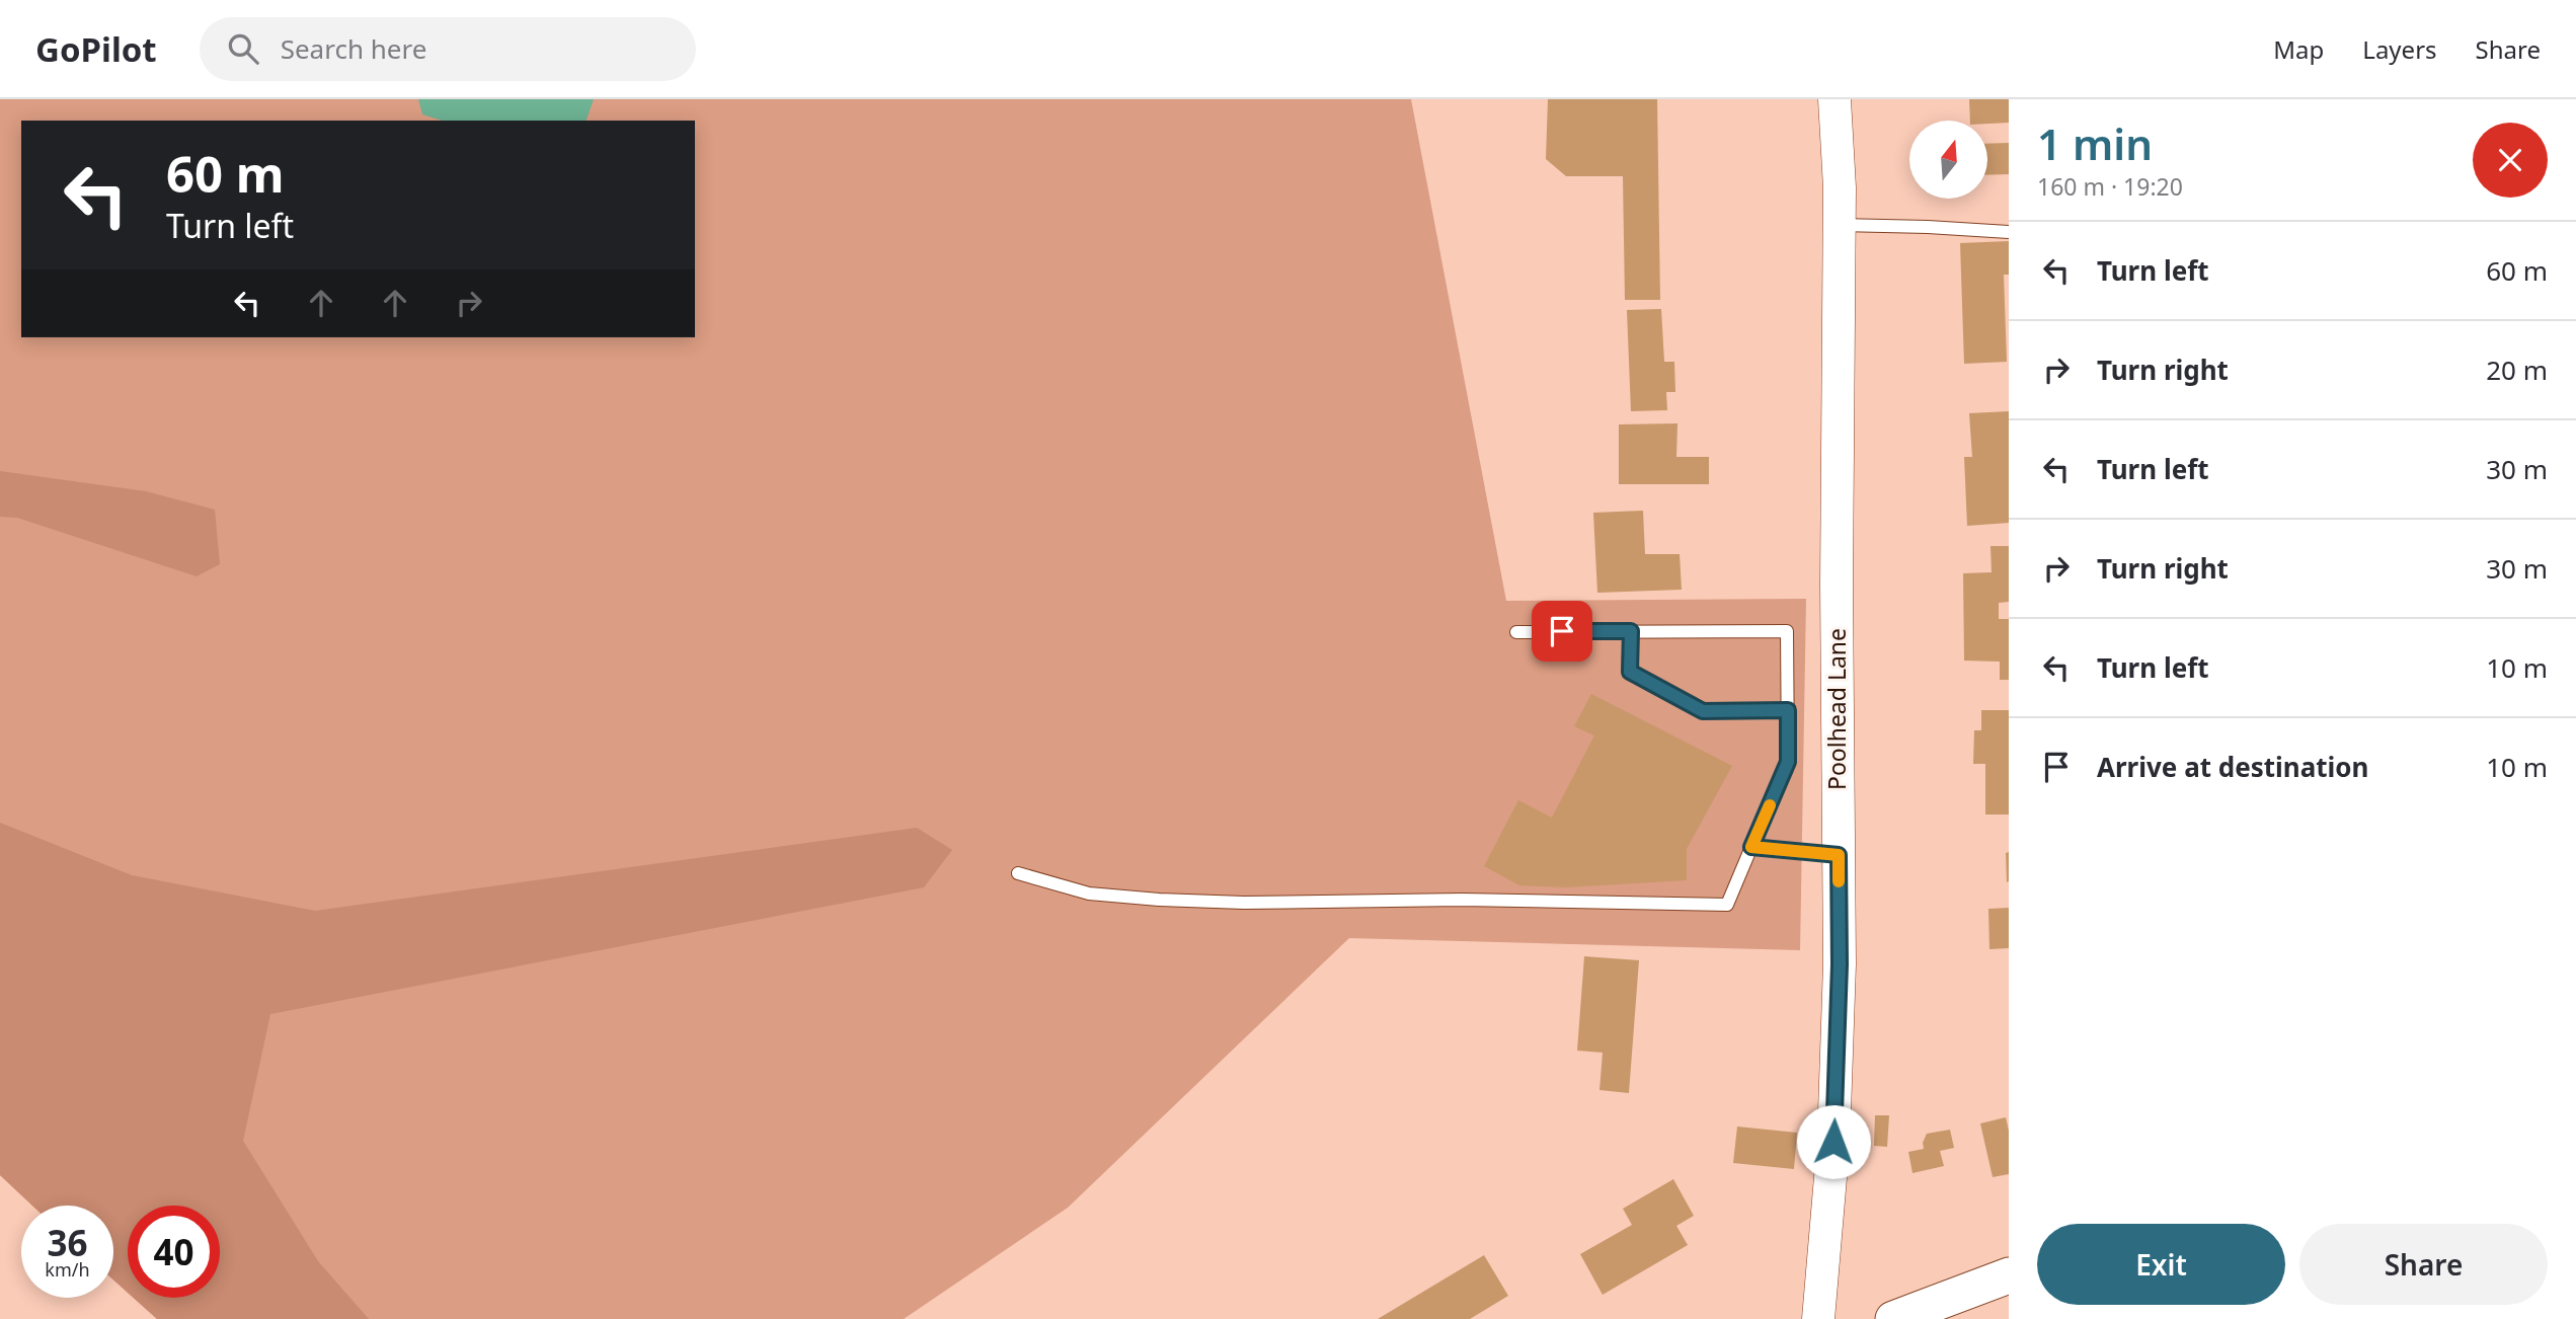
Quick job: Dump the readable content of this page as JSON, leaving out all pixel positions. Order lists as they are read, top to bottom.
{
  "streets": {
    "street": ["Poolhead Lane"]
  },
  "north": "top",
  "page": {
    "header": "GoPilot",
    "search": "Search here",
    "nav": ["Map", "Layers", "Share"],
    "heading": ["1 min", "160 m · 19:20"],
    "turn": ["60 m", "Turn left"],
    "list": [
      {
        "name": "Turn left",
        "value": "60 m"
      },
      {
        "name": "Turn right",
        "value": "20 m"
      },
      {
        "name": "Turn left",
        "value": "30 m"
      },
      {
        "name": "Turn right",
        "value": "30 m"
      },
      {
        "name": "Turn left",
        "value": "10 m"
      },
      {
        "name": "Arrive at destination",
        "value": "10 m"
      }
    ],
    "speed": "36 km/h",
    "limit": "40",
    "buttons": ["Exit", "Share"]
  }
}
